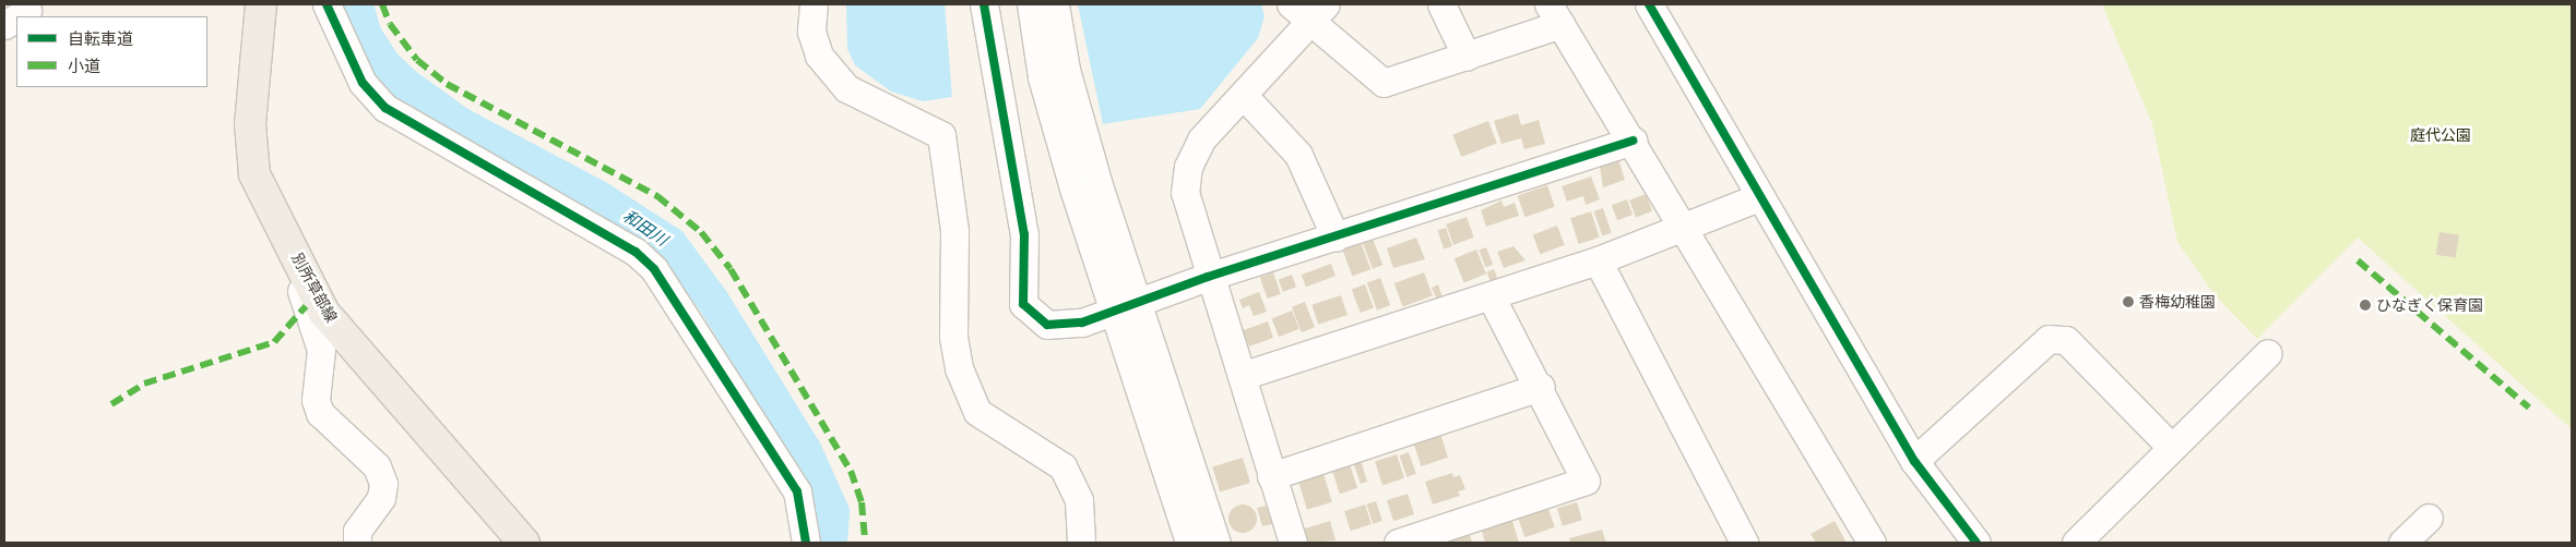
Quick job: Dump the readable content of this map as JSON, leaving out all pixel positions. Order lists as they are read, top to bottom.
{
  "streets": {
    "main road": ["別所草部線"]
  },
  "water": ["和田川"],
  "parks": ["庭代公園"],
  "places": ["香梅幼稚園", "ひなぎく保育園"],
  "legend": ["自転車道", "小道"]
}
